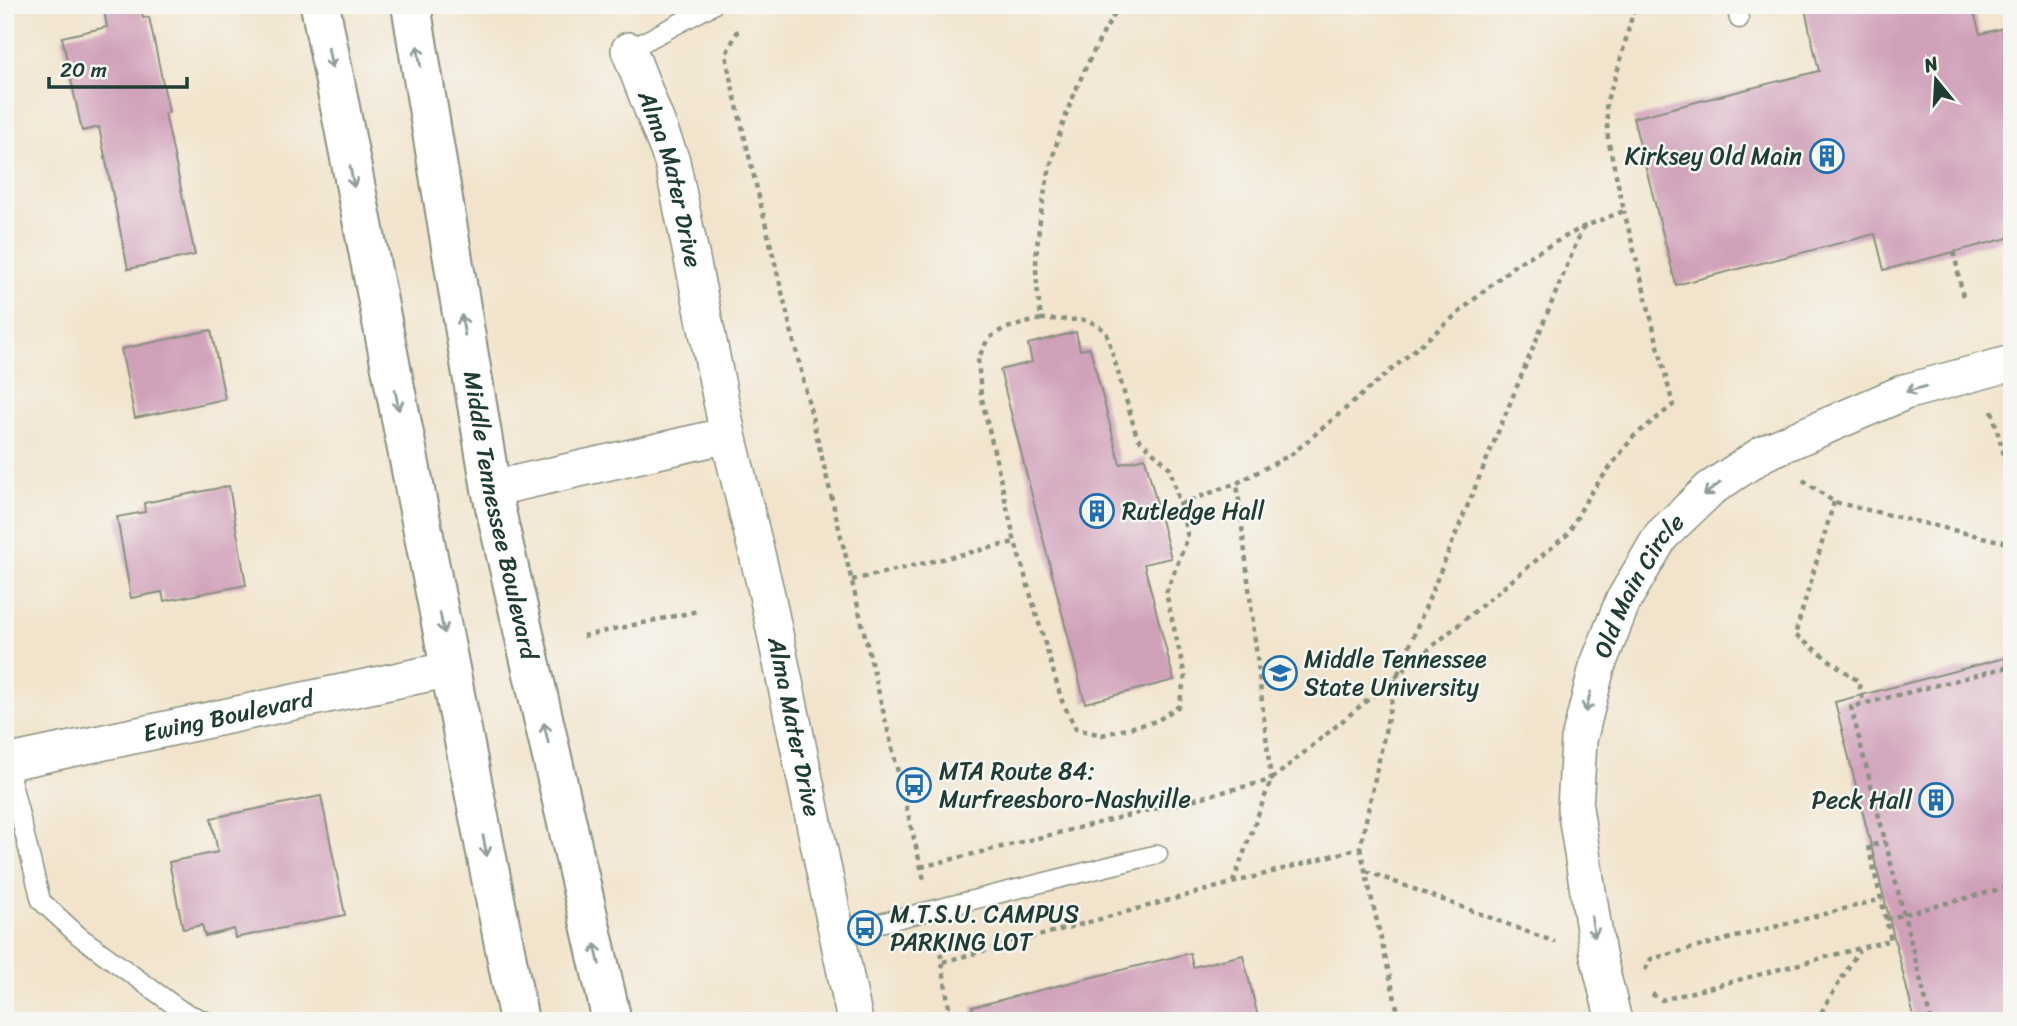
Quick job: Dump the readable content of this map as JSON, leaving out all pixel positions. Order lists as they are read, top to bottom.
{
  "streets": {
    "main road": ["Middle Tennessee Boulevard"],
    "street": ["Alma Mater Drive", "Old Main Circle", "Ewing Boulevard"]
  },
  "one_way": ["Old Main Circle"],
  "places": {
    "building": ["Kirksey Old Main", "Rutledge Hall", "Peck Hall"],
    "school or university": ["Middle Tennessee State University"],
    "bus stop": ["MTA Route 84: Murfreesboro-Nashville", "M.T.S.U. CAMPUS PARKING LOT"]
  },
  "scale_bar": "20 m",
  "north": "top"
}
